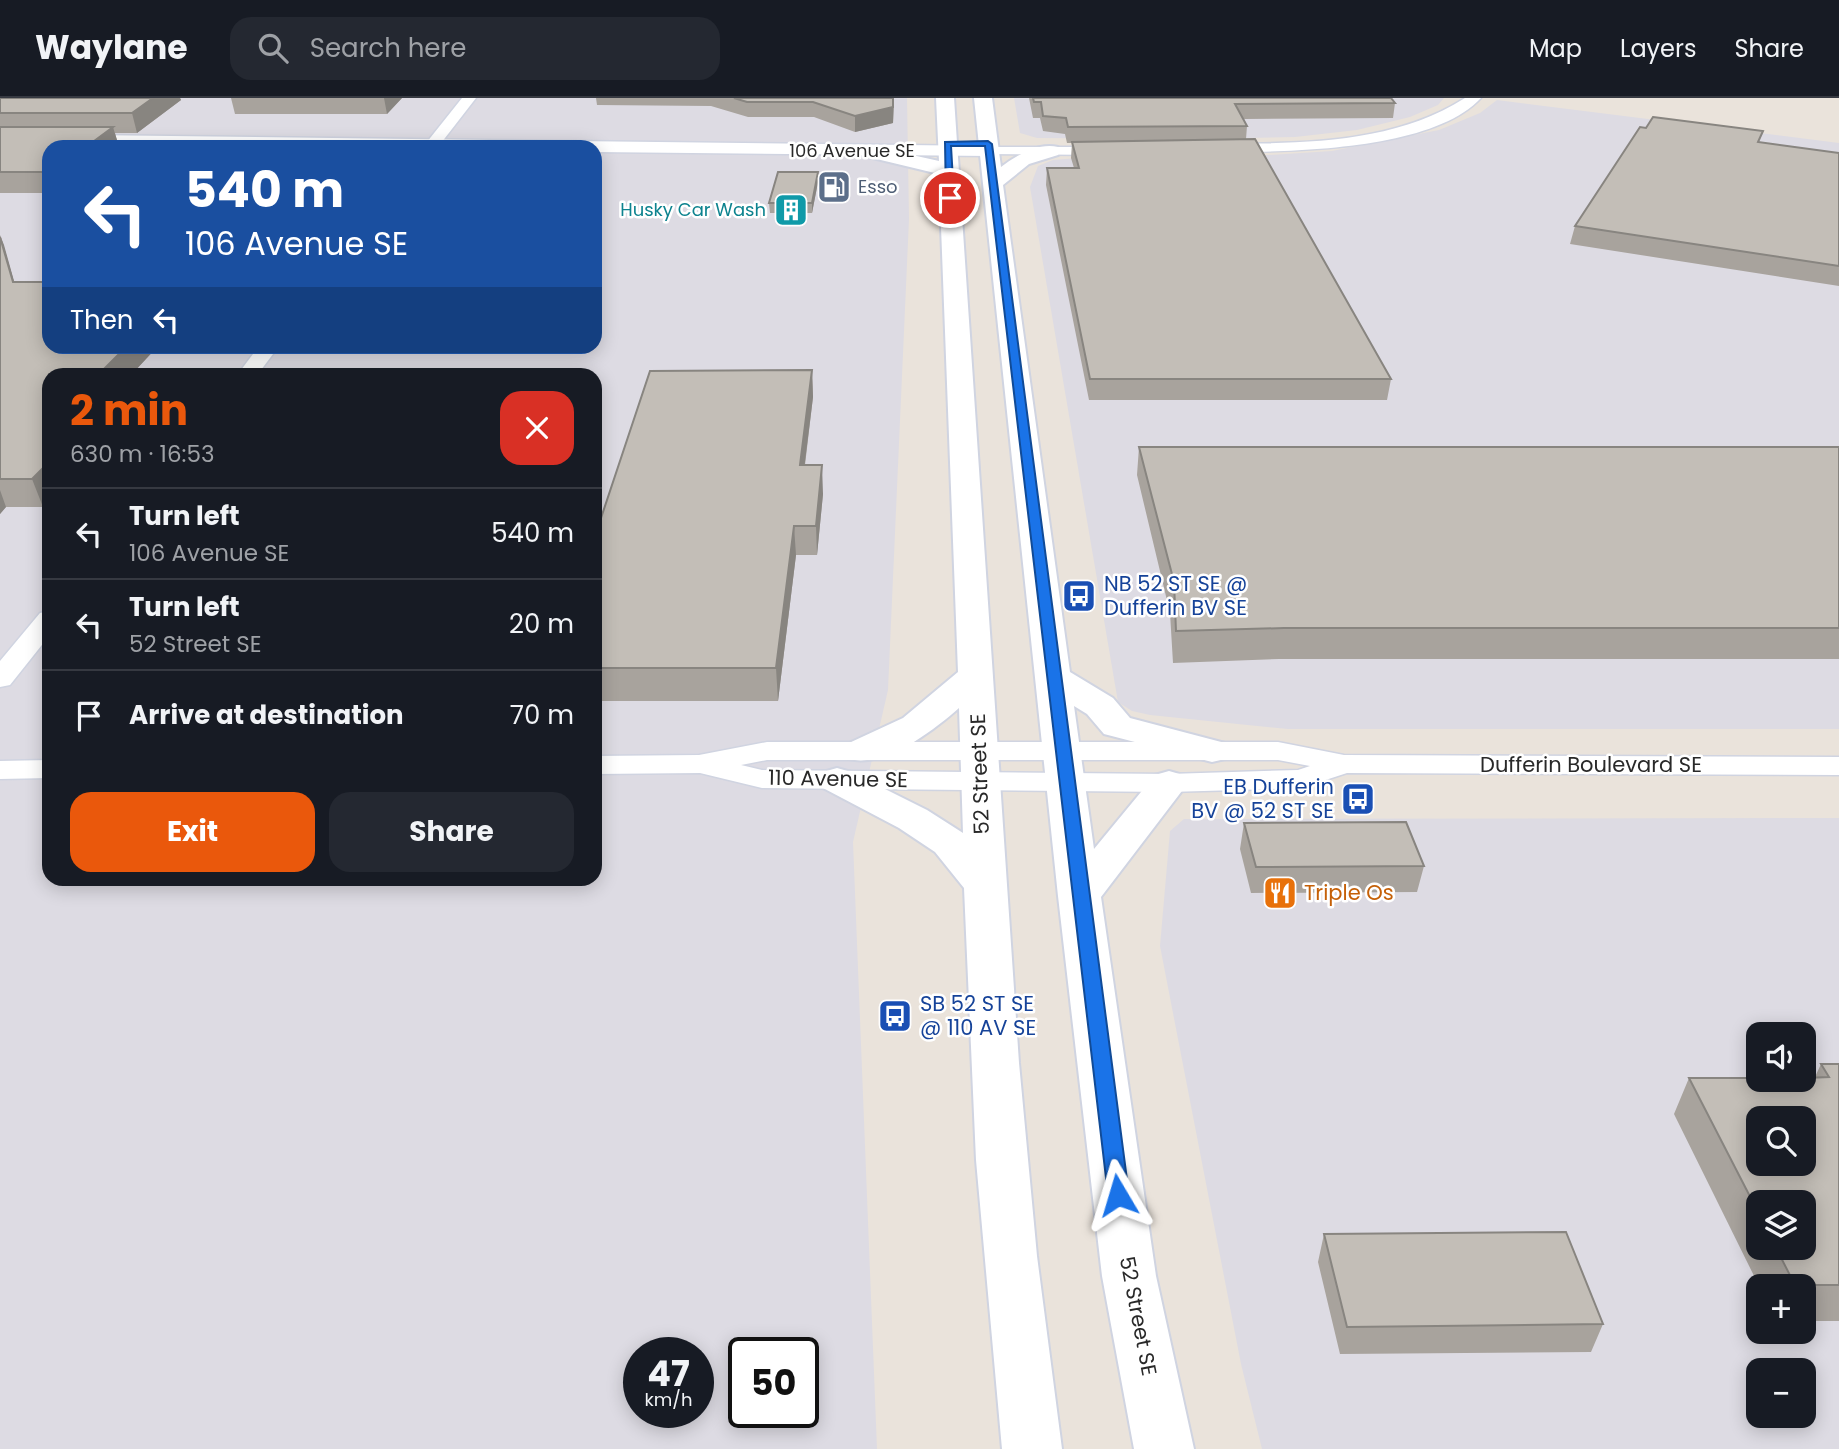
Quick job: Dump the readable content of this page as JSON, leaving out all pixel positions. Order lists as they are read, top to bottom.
{
  "streets": {
    "main road": ["52 Street SE"],
    "street": ["106 Avenue SE", "Dufferin Boulevard SE", "110 Avenue SE"]
  },
  "crossings": [
    ["106 Avenue SE", "52 Street SE"],
    ["Dufferin Boulevard SE", "52 Street SE"],
    ["Dufferin Boulevard SE", "110 Avenue SE"],
    ["52 Street SE", "110 Avenue SE"]
  ],
  "places": {
    "fuel station": ["Esso"],
    "building": ["Husky Car Wash"],
    "bus stop": ["NB 52 ST SE @ Dufferin BV SE", "EB Dufferin BV @ 52 ST SE", "SB 52 ST SE @ 110 AV SE"],
    "restaurant": ["Triple Os"]
  },
  "page": {
    "header": "Waylane",
    "search": "Search here",
    "nav": ["Map", "Layers", "Share"],
    "turn": ["540 m", "106 Avenue SE"],
    "then": "Then",
    "heading": ["2 min", "630 m · 16:53"],
    "list": [
      {
        "name": "Turn left",
        "note": "106 Avenue SE",
        "value": "540 m"
      },
      {
        "name": "Turn left",
        "note": "52 Street SE",
        "value": "20 m"
      },
      {
        "name": "Arrive at destination",
        "value": "70 m"
      }
    ],
    "buttons": ["Exit", "Share"],
    "map_buttons": ["+", "−"],
    "speed": "47 km/h",
    "limit": "50"
  }
}
